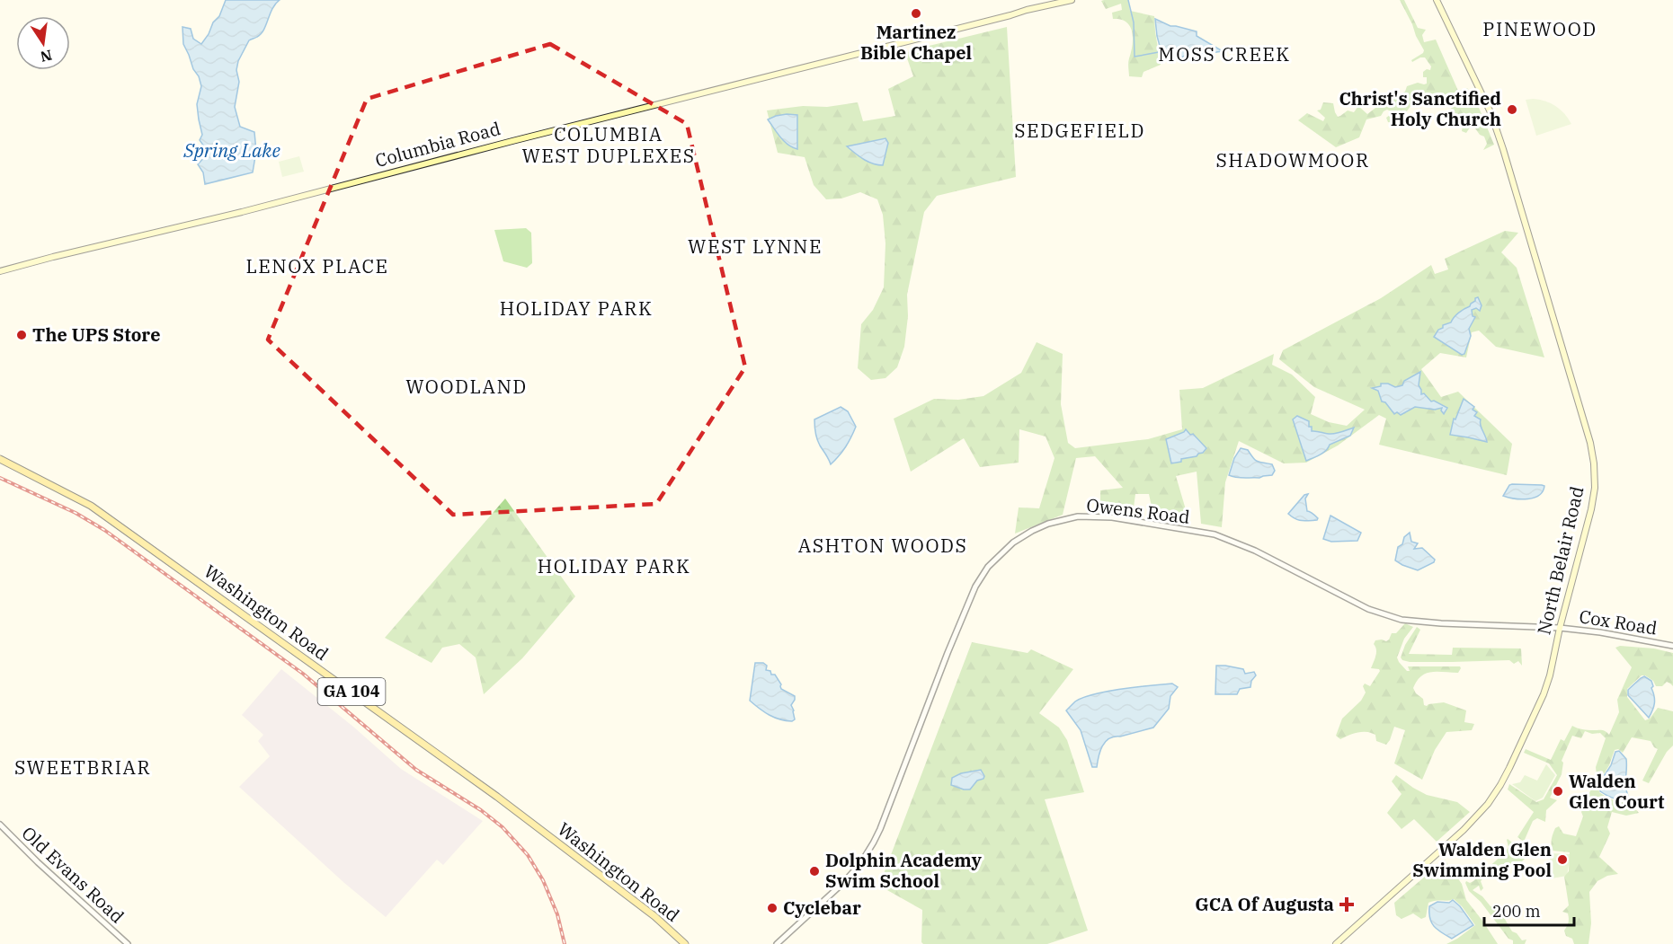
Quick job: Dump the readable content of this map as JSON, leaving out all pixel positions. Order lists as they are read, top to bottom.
{
  "streets": {
    "main road": [
      "Columbia Road",
      "North Belair Road",
      "Washington Road",
      "GA 104"
    ],
    "street": ["Owens Road", "Cox Road", "Old Evans Road"]
  },
  "crossings": [
    ["Owens Road", "North Belair Road"],
    ["Owens Road", "Cox Road"],
    ["North Belair Road", "Cox Road"]
  ],
  "districts": [
    "PINEWOOD",
    "MOSS CREEK",
    "SEDGEFIELD",
    "COLUMBIA WEST DUPLEXES",
    "SHADOWMOOR",
    "WEST LYNNE",
    "LENOX PLACE",
    "HOLIDAY PARK",
    "WOODLAND",
    "ASHTON WOODS",
    "HOLIDAY PARK",
    "SWEETBRIAR"
  ],
  "water": ["Spring Lake"],
  "places": {
    "other": [
      "Martinez Bible Chapel",
      "Christ's Sanctified Holy Church",
      "The UPS Store",
      "Walden Glen Court",
      "Walden Glen Swimming Pool",
      "Dolphin Academy Swim School",
      "Cyclebar"
    ],
    "health": ["GCA Of Augusta"]
  },
  "scale_bar": "200 m",
  "north": "bottom"
}
